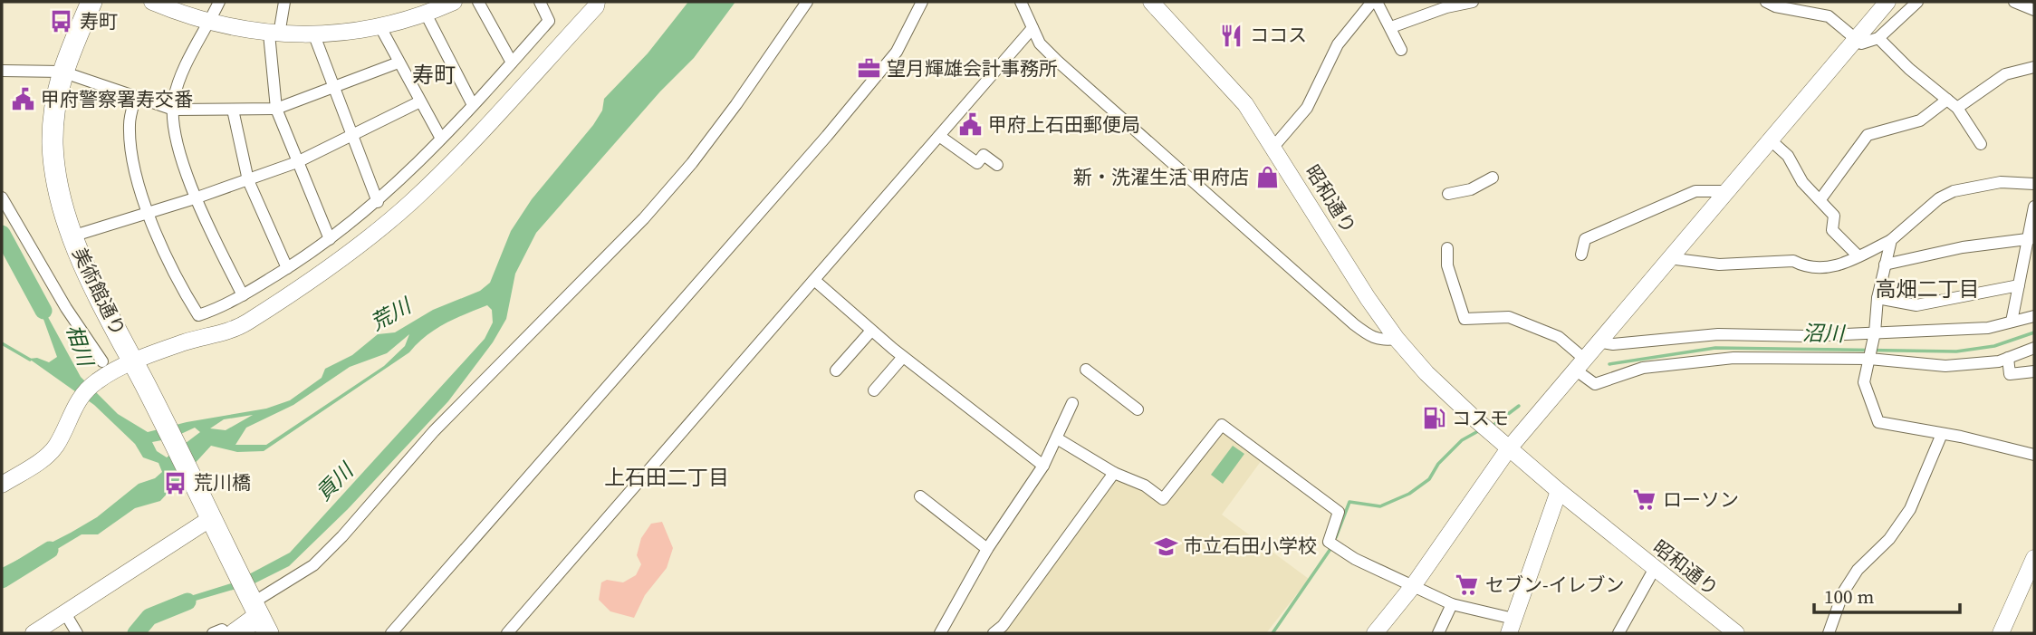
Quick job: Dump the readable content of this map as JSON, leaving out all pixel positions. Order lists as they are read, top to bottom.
{
  "streets": {
    "highway": ["美術館通り"],
    "street": ["昭和通り"]
  },
  "districts": ["寿町", "高畑二丁目", "上石田二丁目"],
  "water": [
    "荒川",
    "沼川",
    "相川",
    "貢川"
  ],
  "places": {
    "bus stop": ["寿町", "荒川橋"],
    "restaurant": ["ココス"],
    "office": ["望月輝雄会計事務所"],
    "public building": ["甲府警察署寿交番", "甲府上石田郵便局"],
    "shop": ["新・洗濯生活 甲府店"],
    "fuel station": ["コスモ"],
    "supermarket": ["ローソン", "セブン-イレブン"],
    "school or university": ["市立石田小学校"]
  },
  "scale_bar": "100 m"
}
